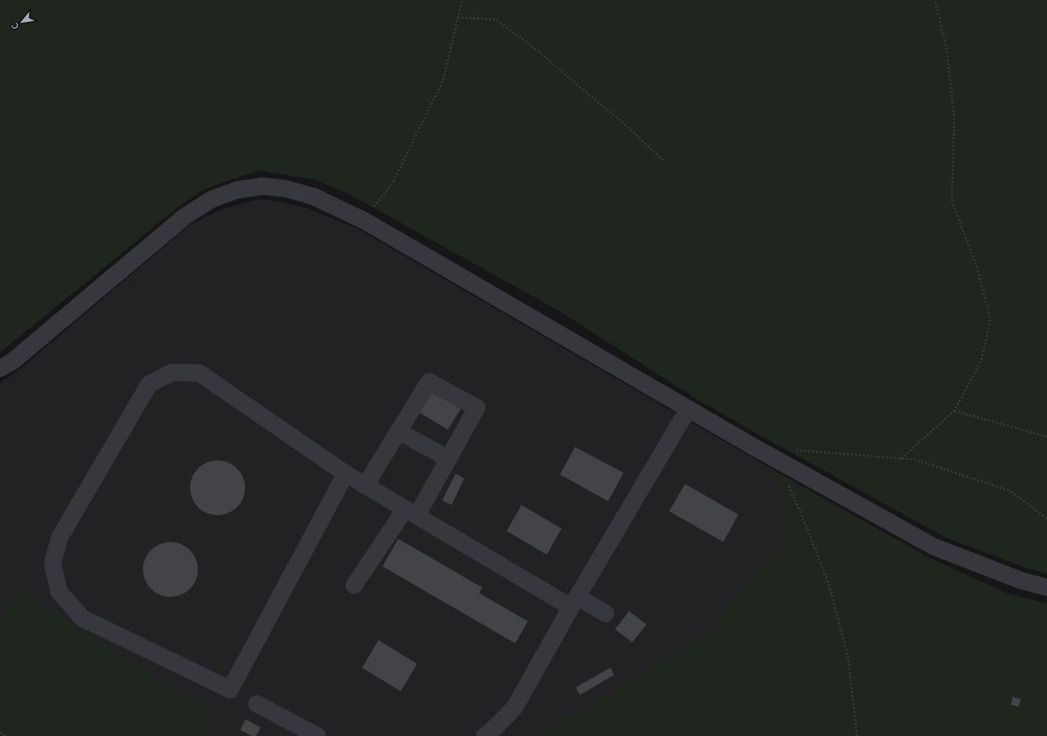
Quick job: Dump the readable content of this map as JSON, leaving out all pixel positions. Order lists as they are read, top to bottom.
{
  "north": "bottom left"
}
